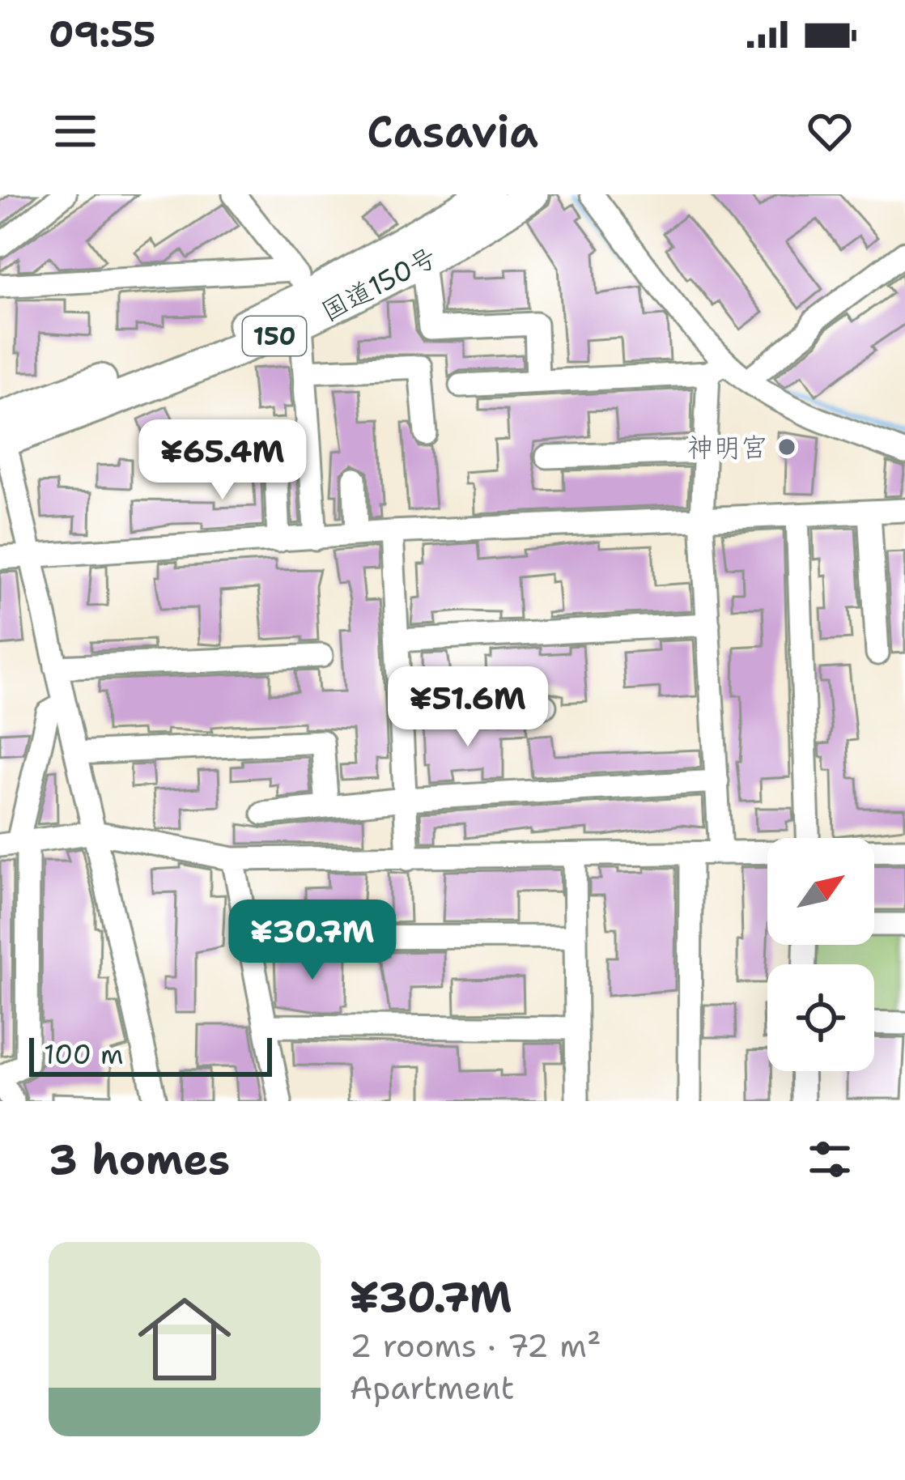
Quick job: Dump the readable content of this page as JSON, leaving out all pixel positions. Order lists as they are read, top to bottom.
{
  "streets": {
    "highway": ["国道150号", "150"]
  },
  "places": ["神明宮"],
  "scale_bar": "100 m",
  "north": "top right",
  "page": {
    "status": "09:55",
    "header": "Casavia",
    "price": ["¥65.4M", "¥51.6M", "¥30.7M"],
    "scale": "100 m",
    "heading": "3 homes",
    "list": [
      {
        "name": "¥30.7M",
        "note": "2 rooms · 72 m² · Apartment"
      }
    ]
  }
}
